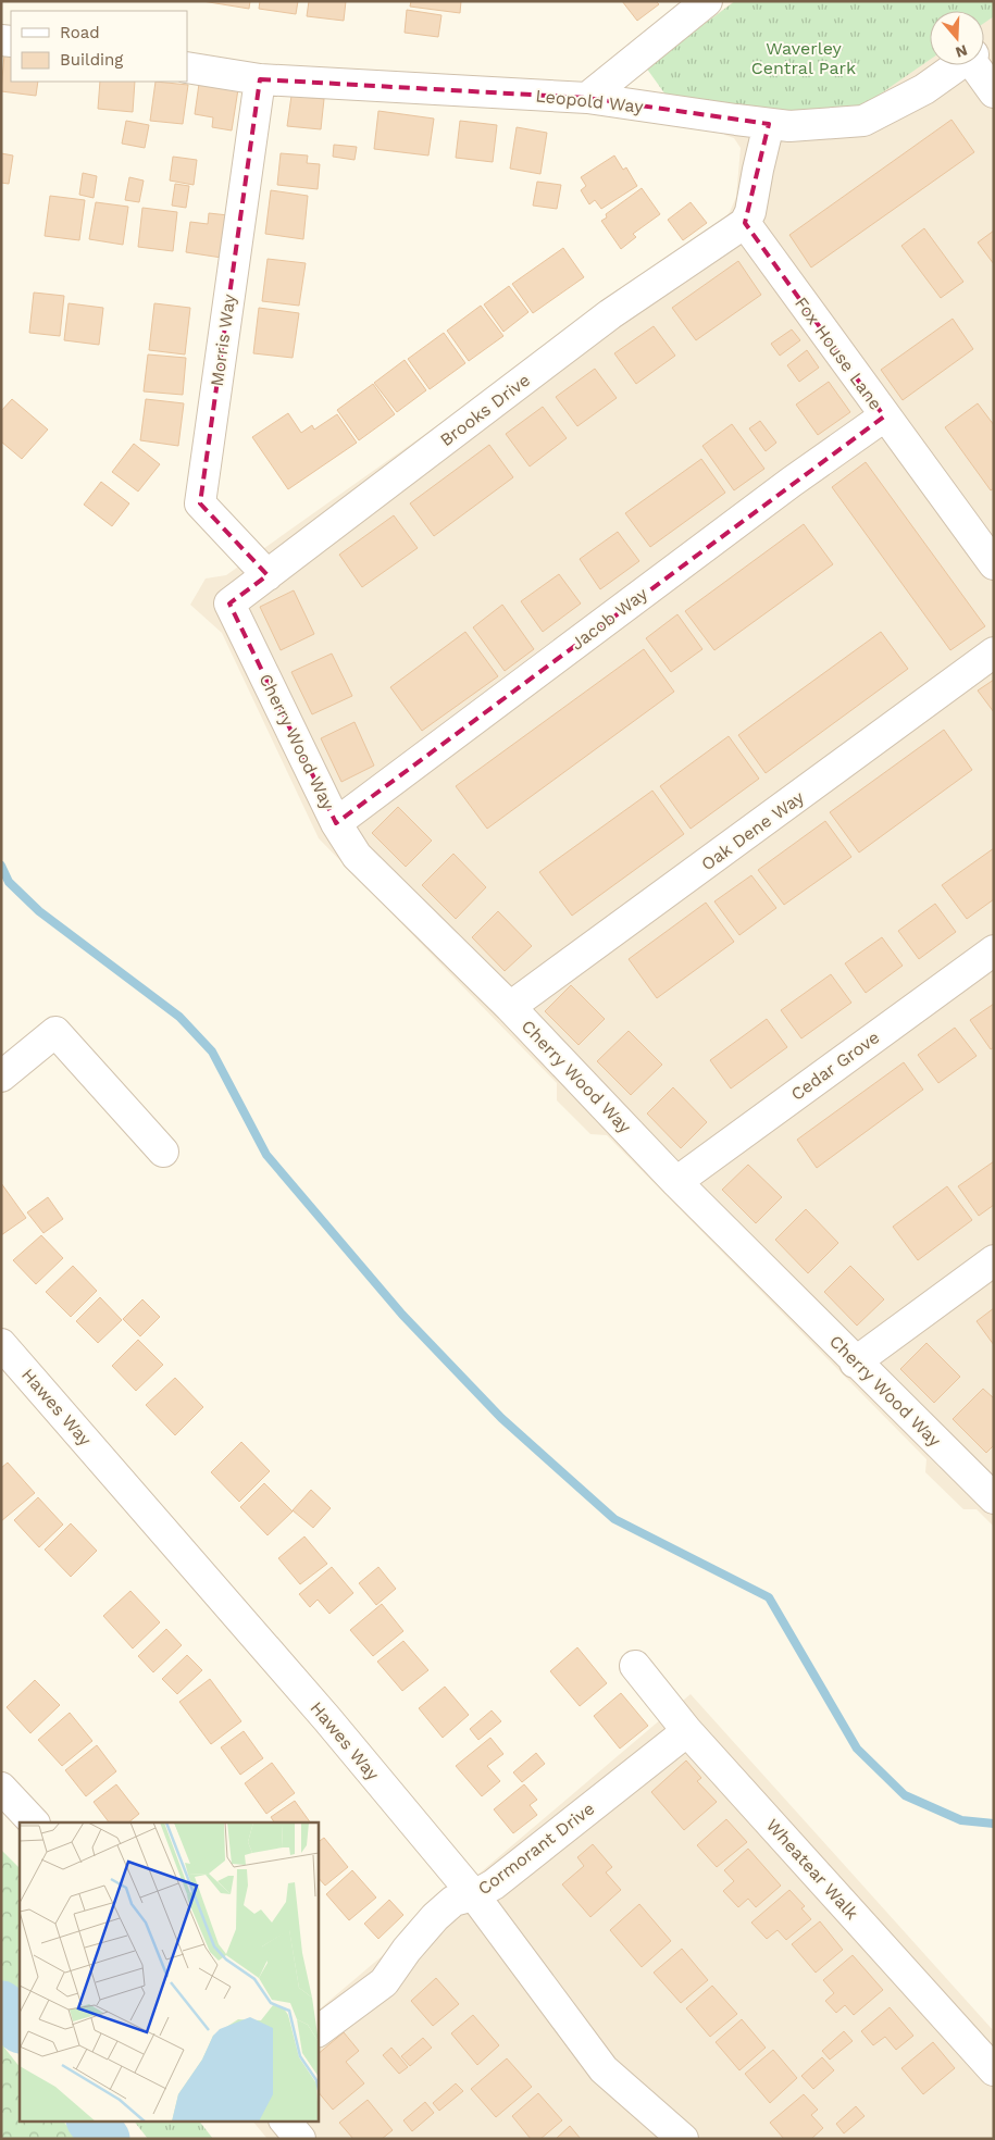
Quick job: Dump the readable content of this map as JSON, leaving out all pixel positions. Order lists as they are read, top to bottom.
{
  "streets": {
    "street": [
      "Leopold Way",
      "Morris Way",
      "Fox House Lane",
      "Brooks Drive",
      "Jacob Way",
      "Cherry Wood Way",
      "Oak Dene Way",
      "Cedar Grove",
      "Hawes Way",
      "Cormorant Drive",
      "Wheatear Walk"
    ]
  },
  "crossings": [
    ["Leopold Way", "Morris Way"],
    ["Morris Way", "Brooks Drive"],
    ["Fox House Lane", "Brooks Drive"],
    ["Fox House Lane", "Jacob Way"],
    ["Brooks Drive", "Cherry Wood Way"],
    ["Jacob Way", "Cherry Wood Way"],
    ["Cherry Wood Way", "Oak Dene Way"],
    ["Cherry Wood Way", "Cedar Grove"],
    ["Hawes Way", "Cormorant Drive"],
    ["Cormorant Drive", "Wheatear Walk"]
  ],
  "parks": ["Waverley Central Park"],
  "legend": ["Road", "Building"],
  "north": "bottom"
}
